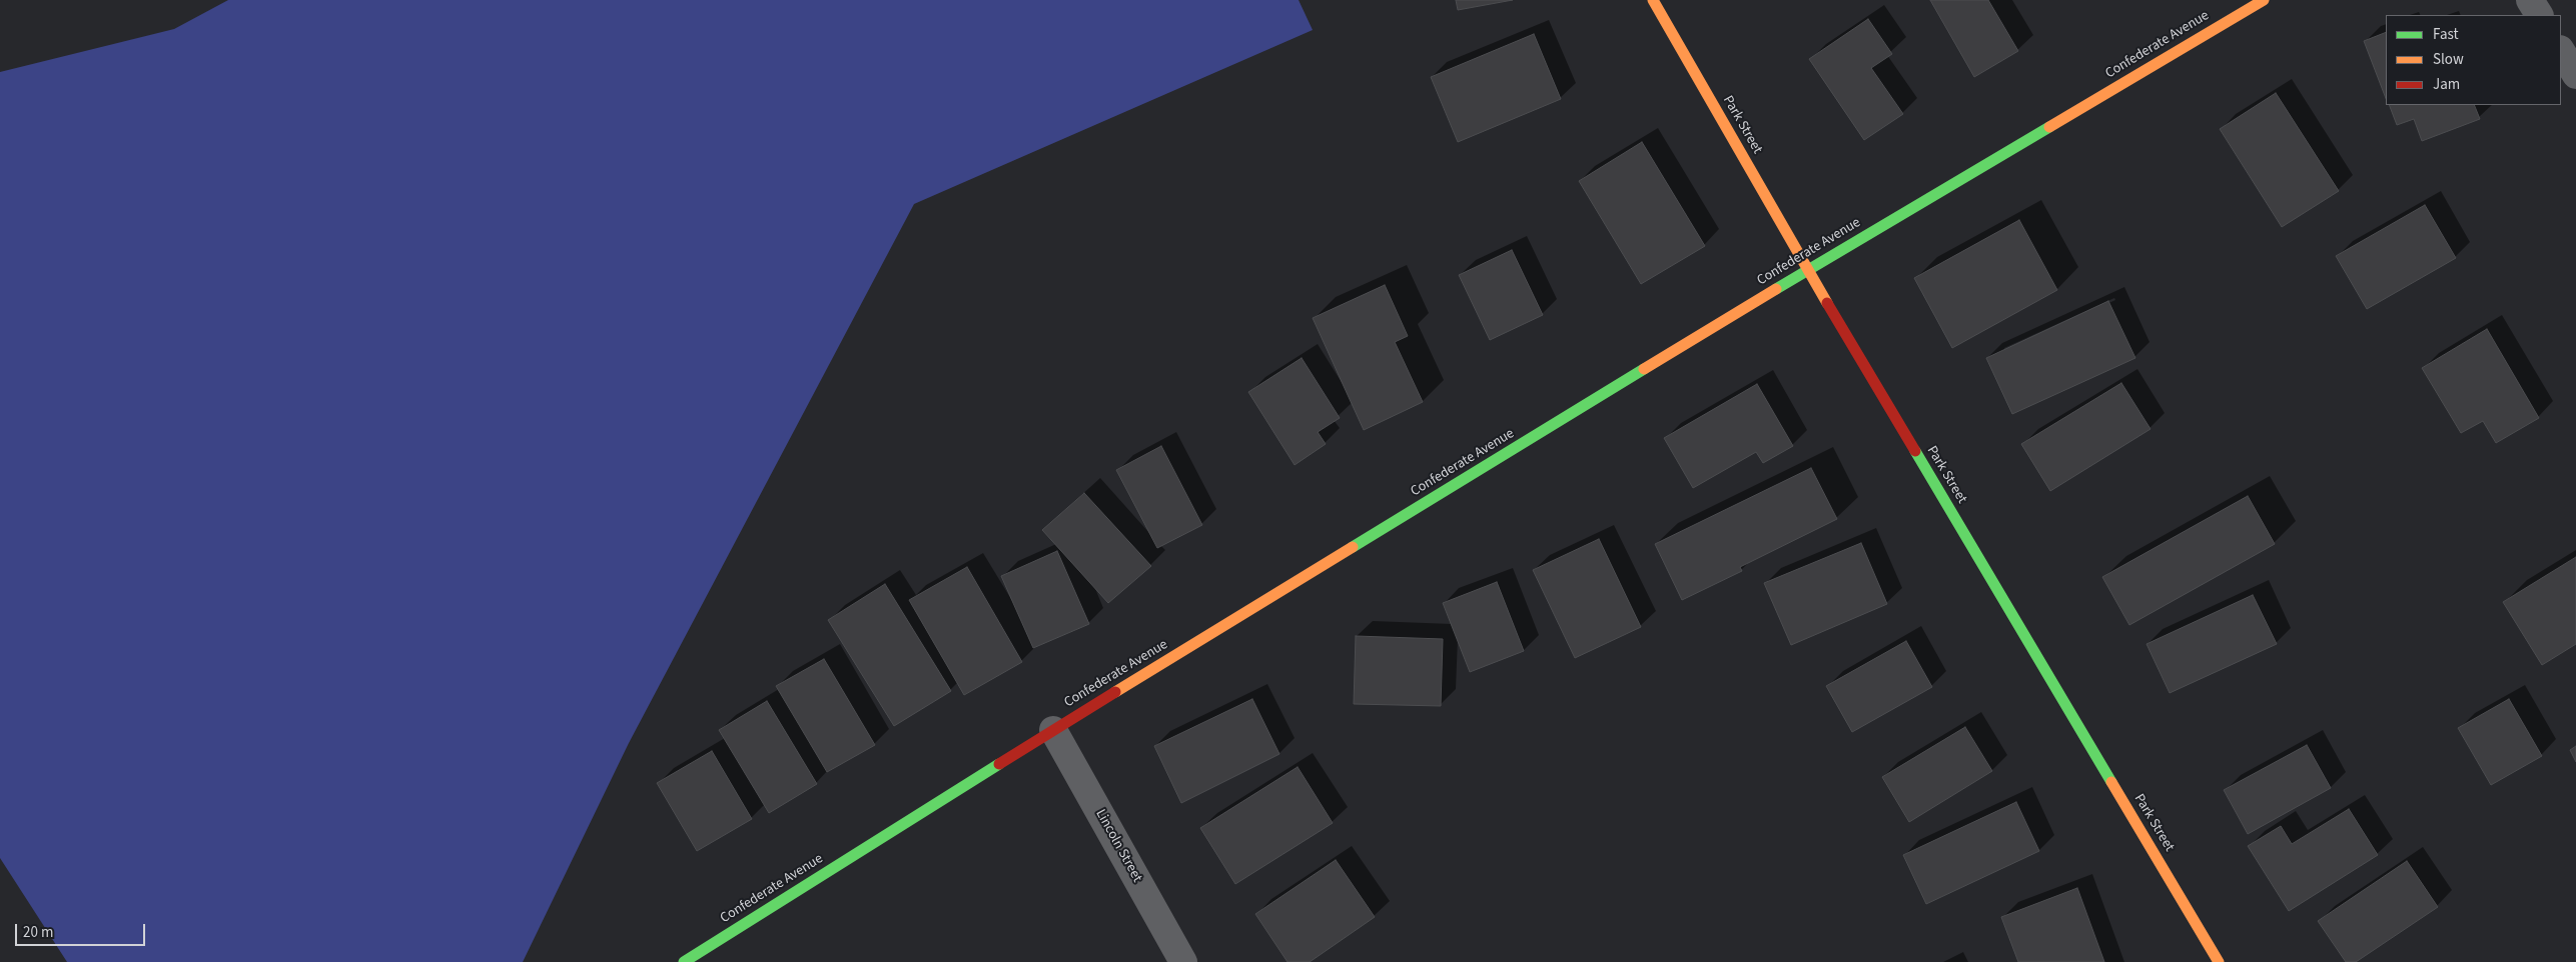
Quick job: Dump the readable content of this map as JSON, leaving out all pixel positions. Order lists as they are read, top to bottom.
{
  "streets": {
    "street": ["Confederate Avenue", "Park Street", "Lincoln Street"]
  },
  "crossings": [
    ["Confederate Avenue", "Park Street"],
    ["Confederate Avenue", "Lincoln Street"]
  ],
  "legend": ["Fast", "Slow", "Jam"],
  "scale_bar": "20 m"
}
